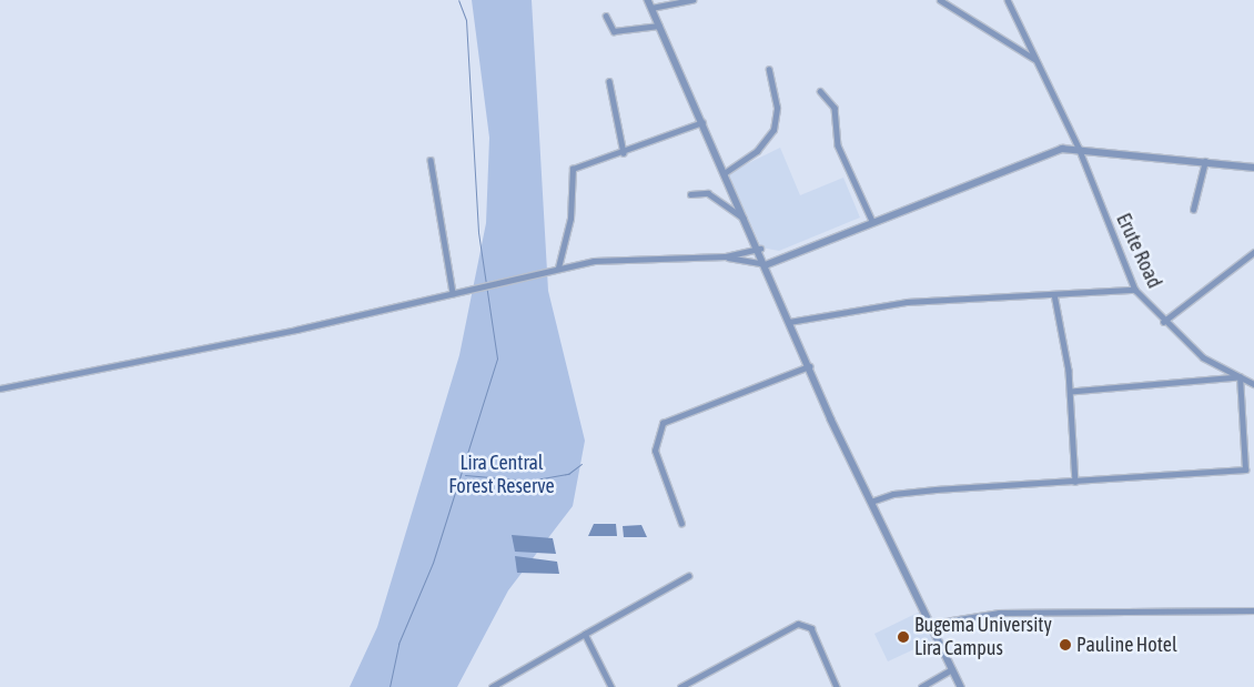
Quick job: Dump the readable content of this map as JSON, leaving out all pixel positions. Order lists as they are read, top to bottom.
{
  "streets": {
    "street": ["Erute Road"]
  },
  "parks": ["Lira Central Forest Reserve"],
  "places": ["Bugema University Lira Campus", "Pauline Hotel"]
}
